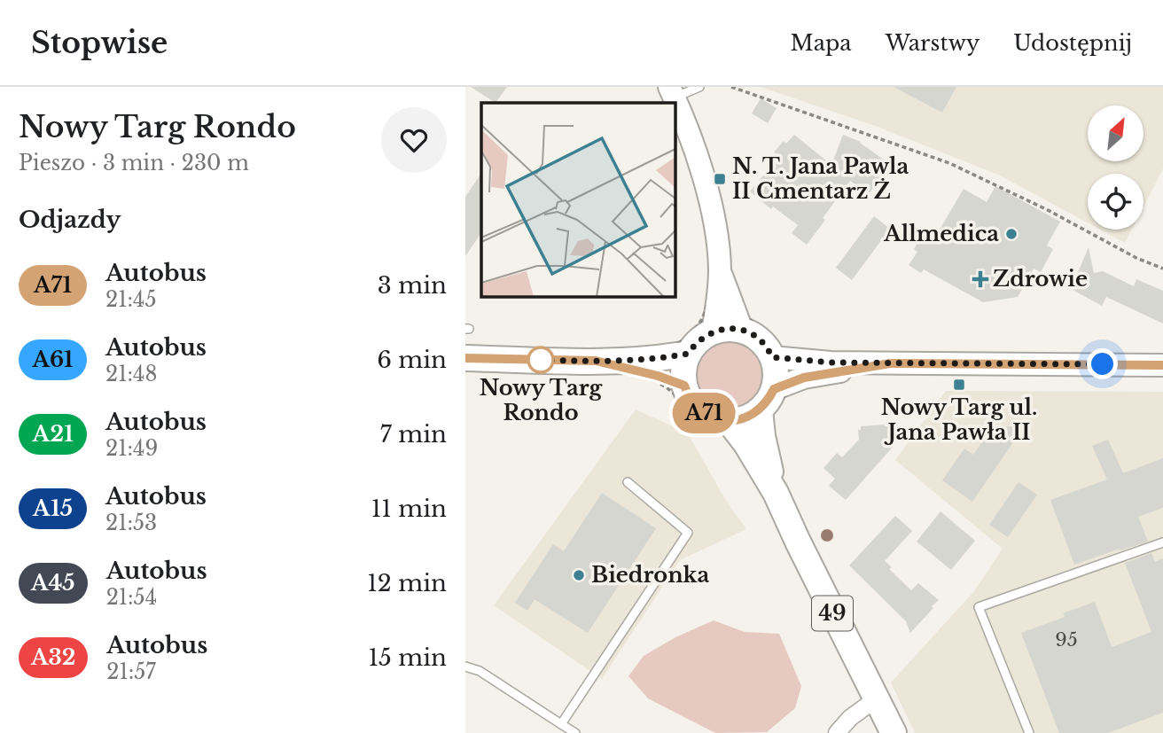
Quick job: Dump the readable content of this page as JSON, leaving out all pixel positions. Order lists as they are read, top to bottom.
{
  "streets": {
    "main road": ["49"]
  },
  "places": {
    "transit": ["N. T. Jana Pawla II Cmentarz Ż", "Nowy Targ ul. Jana Pawła II"],
    "other": ["Allmedica", "Nowy Targ Rondo", "Biedronka"],
    "health": ["Zdrowie"]
  },
  "lines": ["bus line A71"],
  "house_numbers": ["95"],
  "north": "top right",
  "page": {
    "header": "Stopwise",
    "nav": ["Mapa", "Warstwy", "Udostępnij"],
    "heading": [
      ["Nowy Targ Rondo", "Pieszo · 3 min · 230 m"],
      "Odjazdy"
    ],
    "on_map": "A71",
    "list": [
      {
        "mark": "A71",
        "name": "Autobus",
        "note": "21:45",
        "value": "3 min"
      },
      {
        "mark": "A61",
        "name": "Autobus",
        "note": "21:48",
        "value": "6 min"
      },
      {
        "mark": "A21",
        "name": "Autobus",
        "note": "21:49",
        "value": "7 min"
      },
      {
        "mark": "A15",
        "name": "Autobus",
        "note": "21:53",
        "value": "11 min"
      },
      {
        "mark": "A45",
        "name": "Autobus",
        "note": "21:54",
        "value": "12 min"
      },
      {
        "mark": "A32",
        "name": "Autobus",
        "note": "21:57",
        "value": "15 min"
      }
    ]
  }
}
